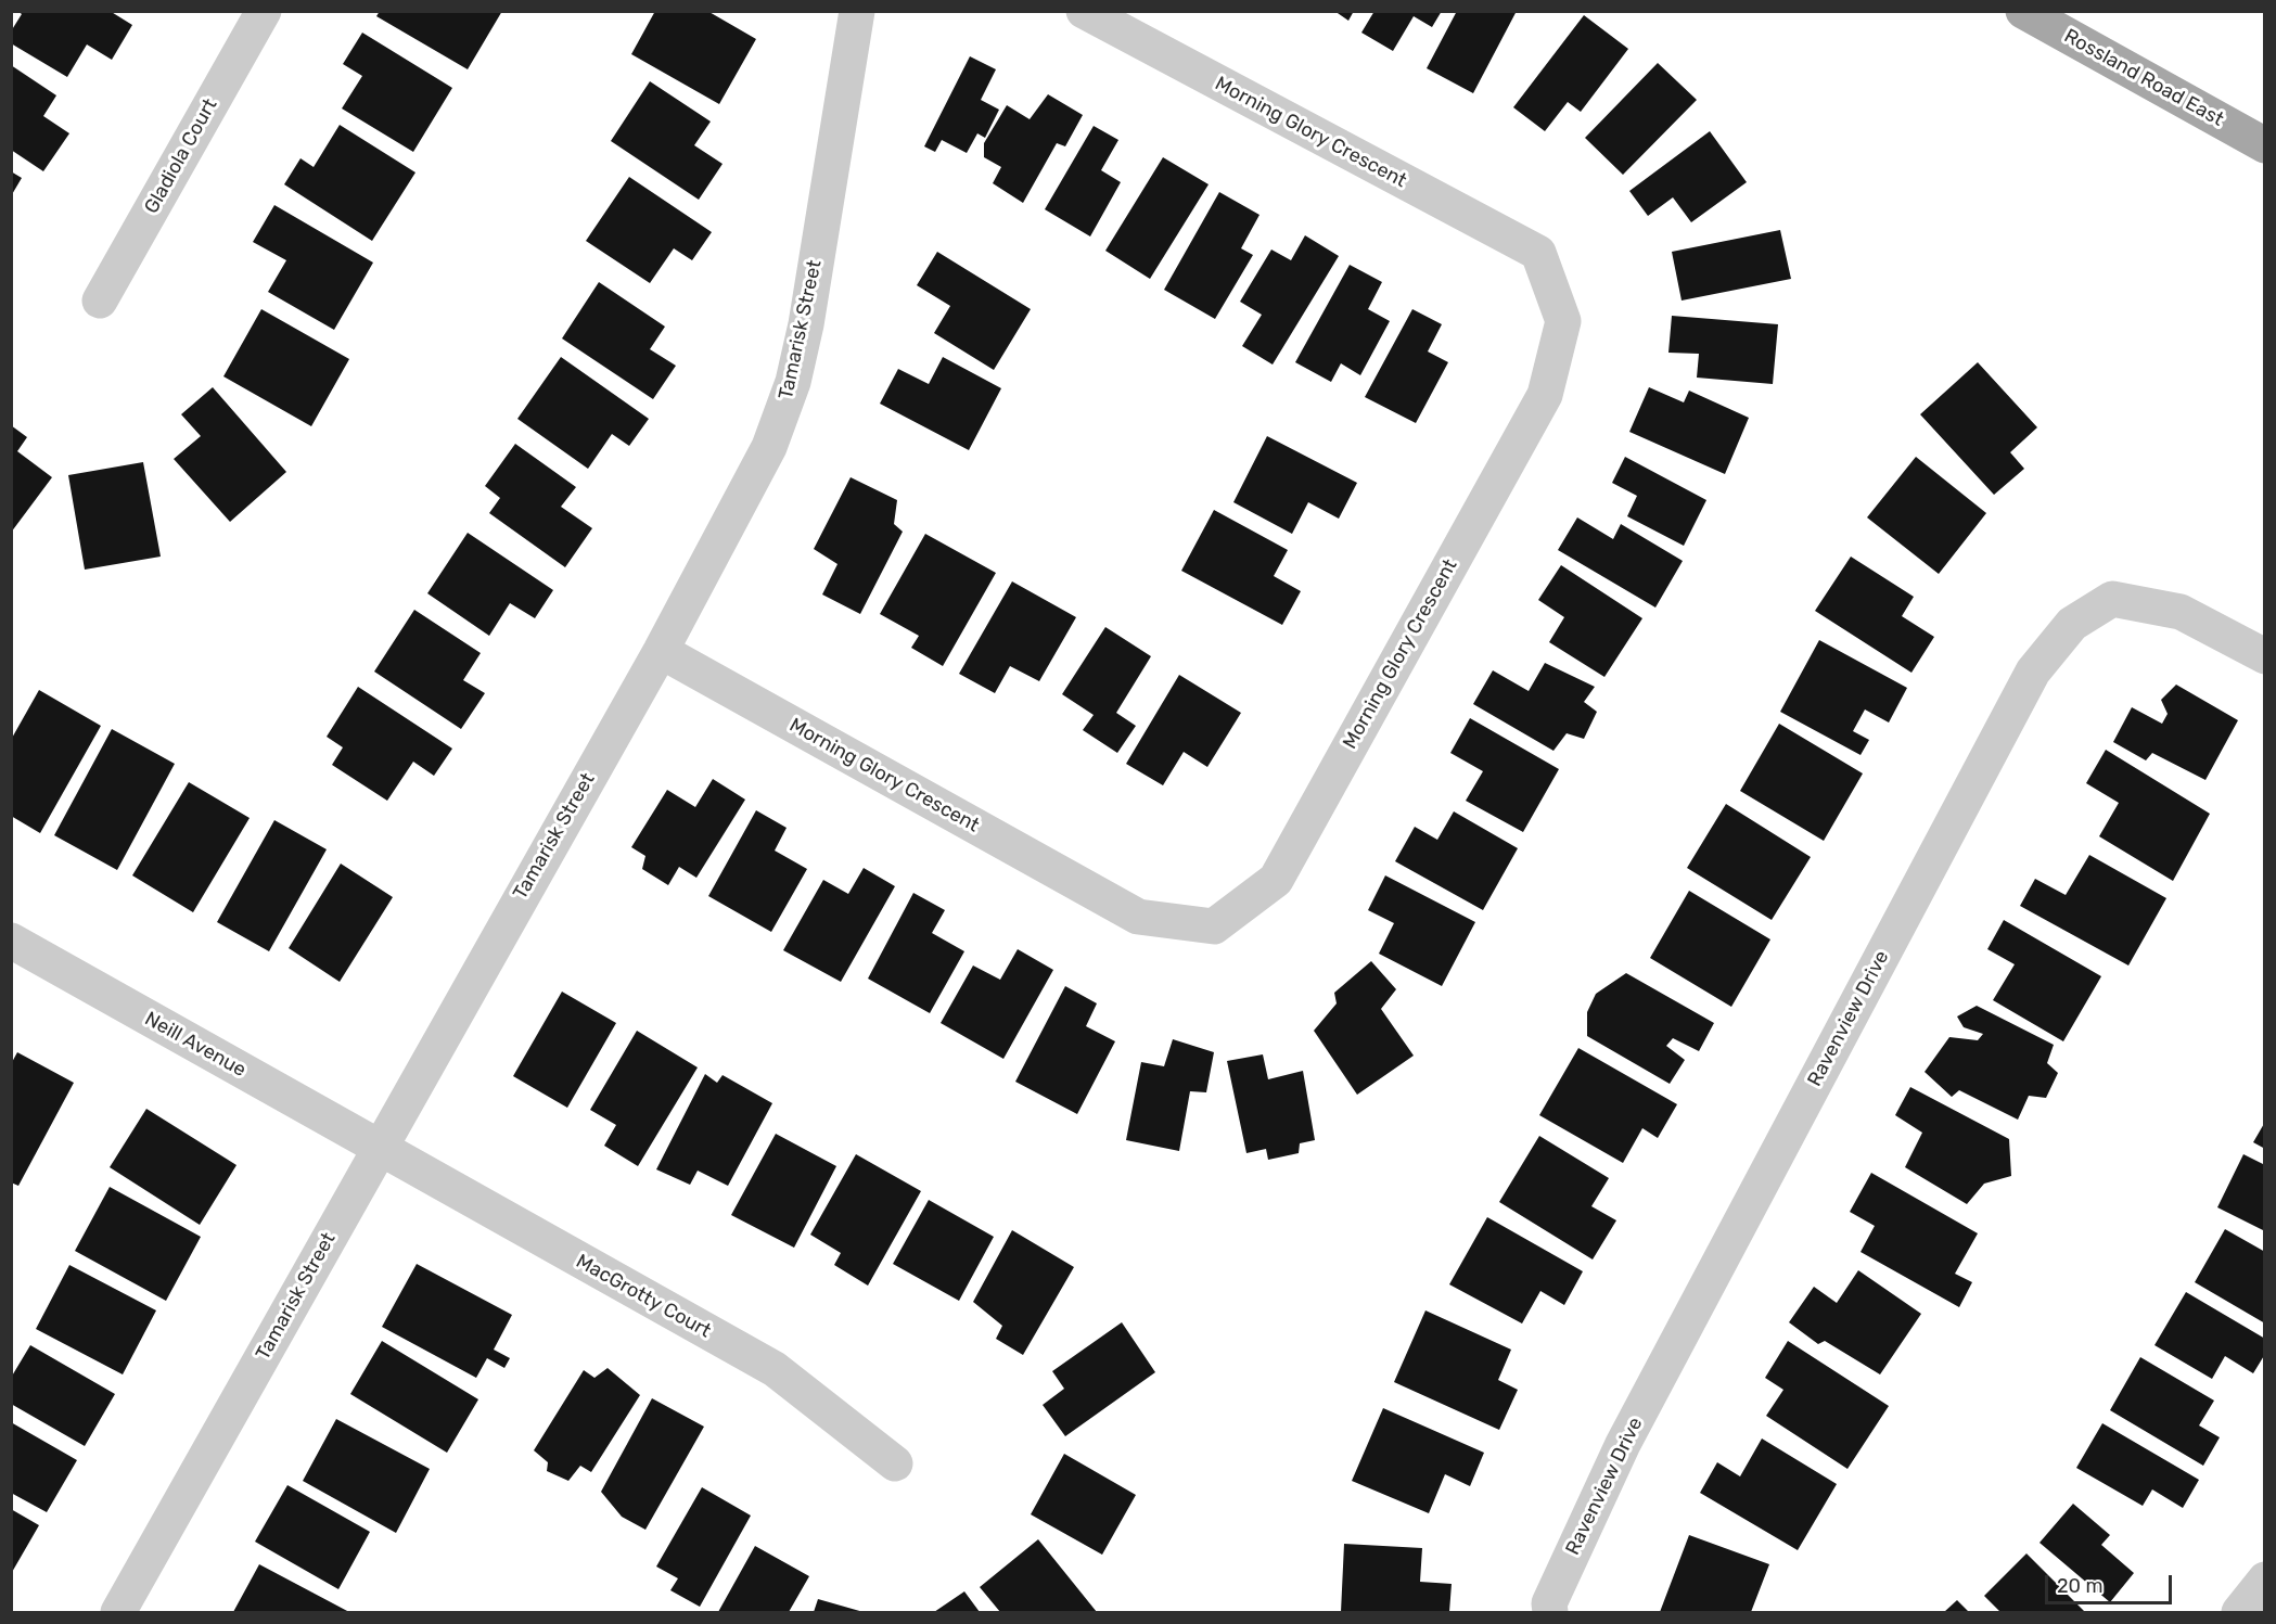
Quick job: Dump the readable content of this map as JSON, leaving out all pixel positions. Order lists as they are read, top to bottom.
{
  "streets": {
    "main road": ["Rossland Road East"],
    "street": [
      "Morning Glory Crescent",
      "Gladiola Court",
      "Tamarisk Street",
      "Ravenview Drive",
      "Neill Avenue",
      "MacGrotty Court"
    ]
  },
  "crossings": [
    ["Morning Glory Crescent", "Tamarisk Street"],
    ["Tamarisk Street", "Neill Avenue"],
    ["Tamarisk Street", "MacGrotty Court"],
    ["Neill Avenue", "MacGrotty Court"]
  ],
  "scale_bar": "20 m"
}
